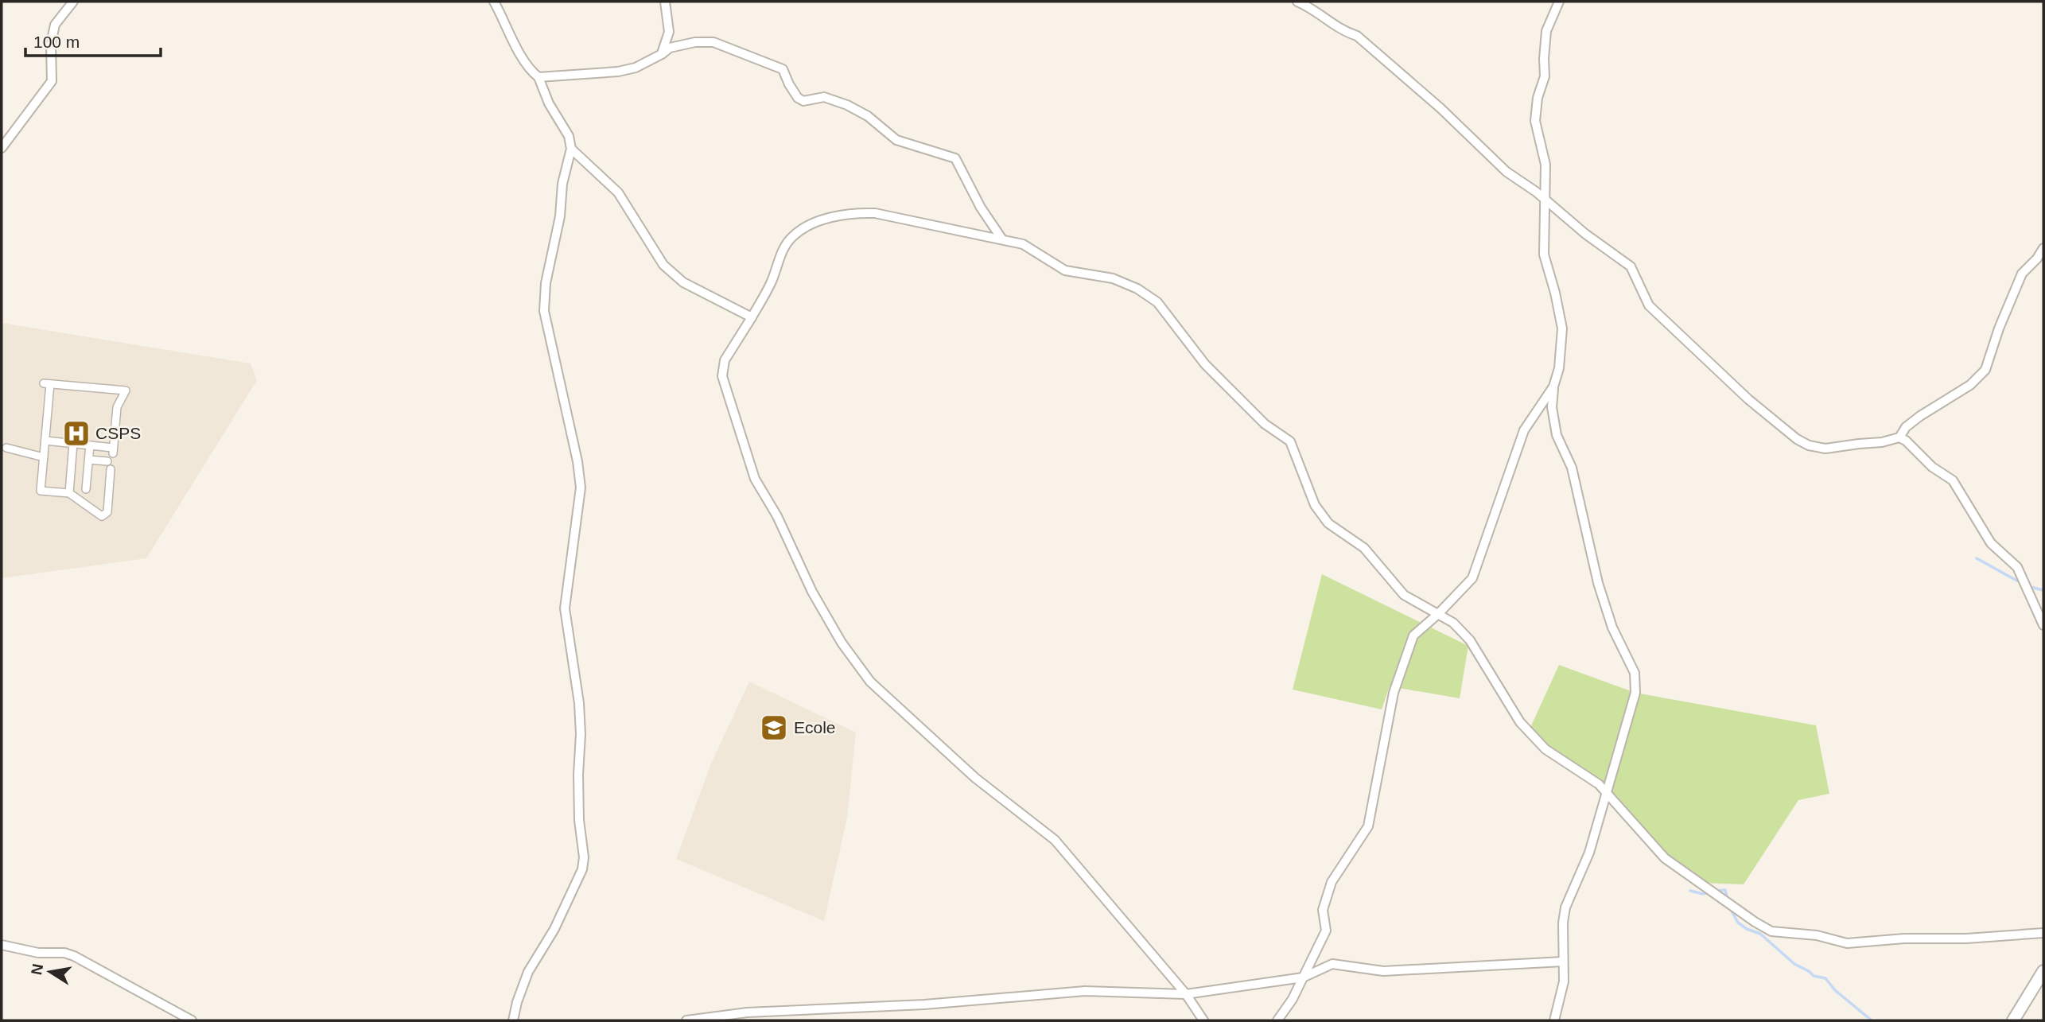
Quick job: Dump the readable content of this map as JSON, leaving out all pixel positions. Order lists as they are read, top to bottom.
{
  "places": {
    "hospital": ["CSPS"],
    "school or university": ["Ecole"]
  },
  "scale_bar": "100 m",
  "north": "left"
}
